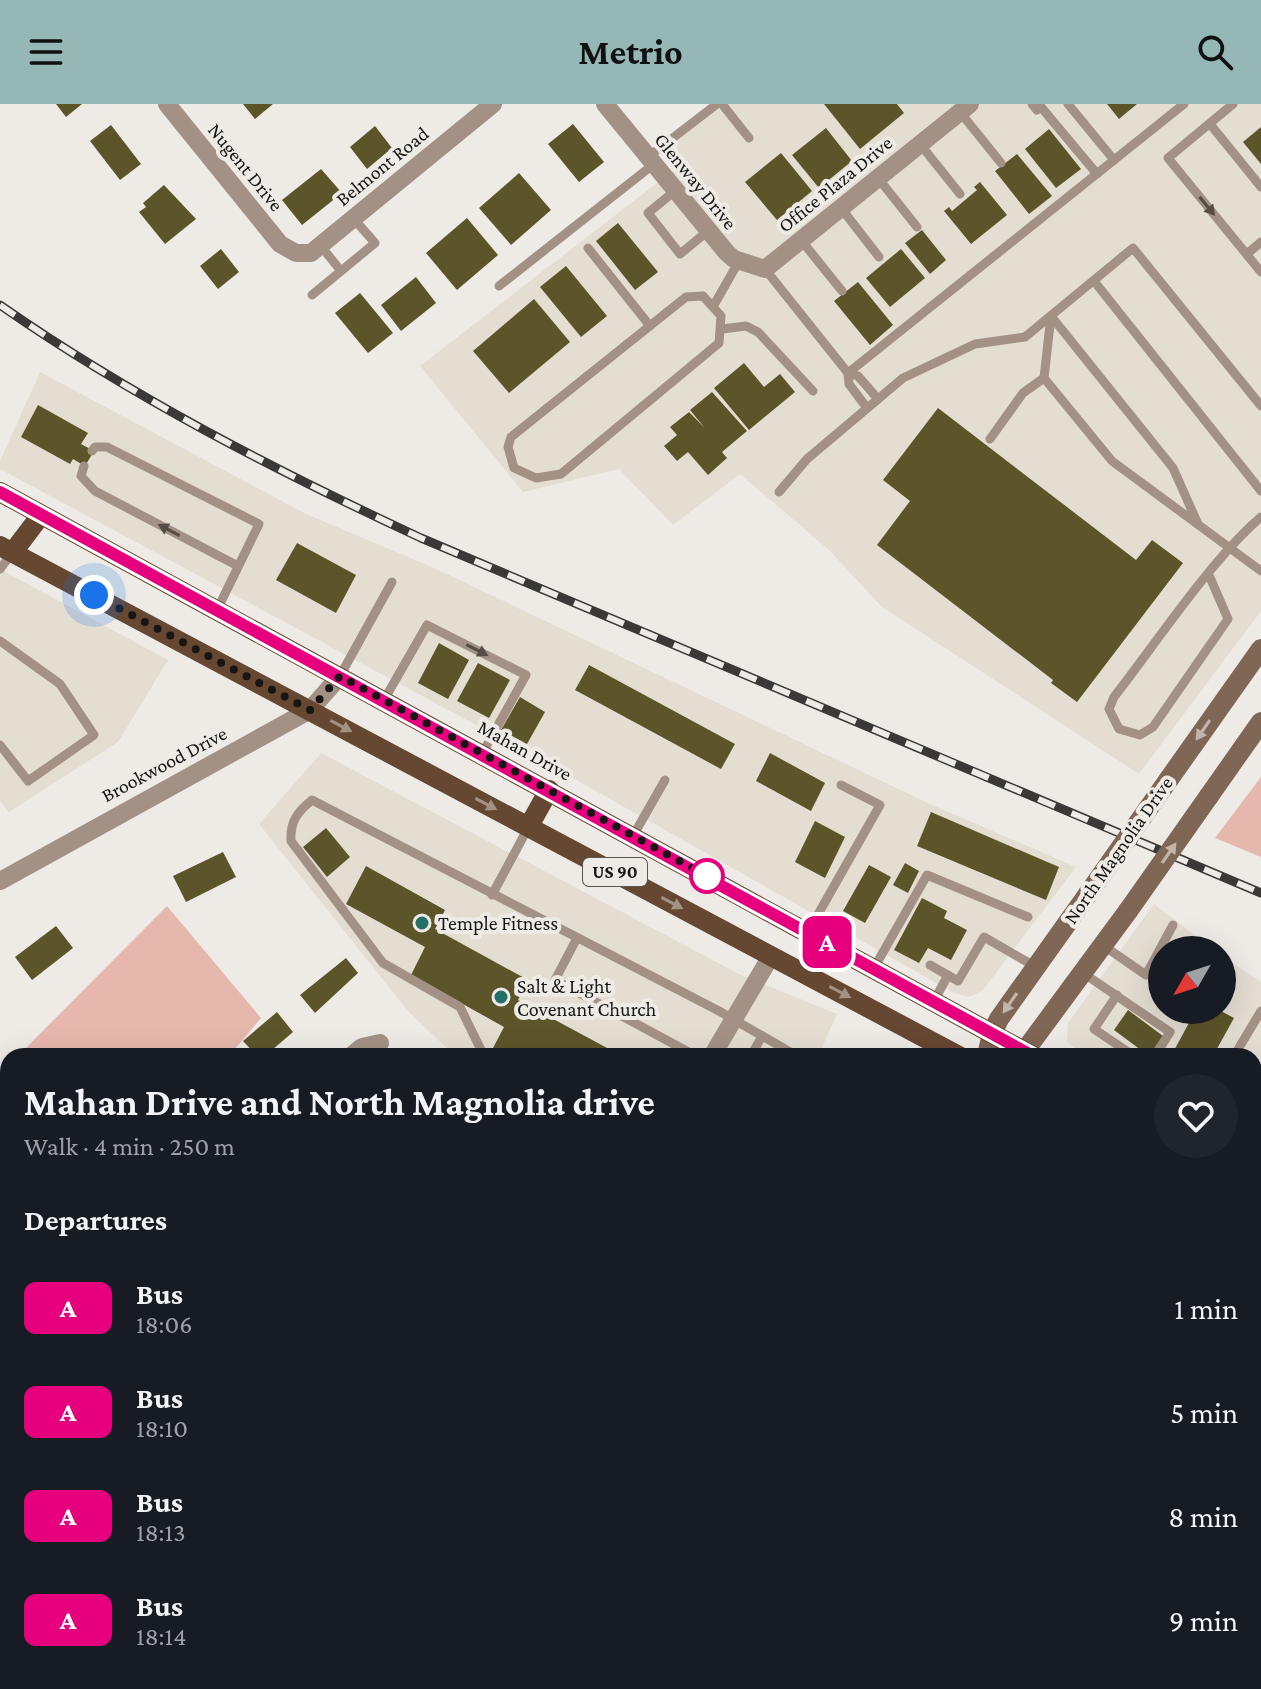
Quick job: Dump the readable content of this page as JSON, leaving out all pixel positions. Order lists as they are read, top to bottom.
{
  "streets": {
    "main road": ["Mahan Drive", "North Magnolia Drive", "US 90"],
    "street": [
      "Belmont Road",
      "Nugent Drive",
      "Glenway Drive",
      "Office Plaza Drive",
      "Brookwood Drive"
    ]
  },
  "crossings": [
    ["Belmont Road", "Nugent Drive"],
    ["Glenway Drive", "Office Plaza Drive"],
    ["Mahan Drive", "Brookwood Drive"],
    ["Mahan Drive", "North Magnolia Drive"],
    ["Brookwood Drive", "US 90"]
  ],
  "places": ["Temple Fitness", "Salt & Light Covenant Church"],
  "lines": ["bus line A"],
  "north": "bottom left",
  "page": {
    "header": "Metrio",
    "on_map": "A",
    "heading": [
      ["Mahan Drive and North Magnolia drive", "Walk · 4 min · 250 m"],
      "Departures"
    ],
    "list": [
      {
        "mark": "A",
        "name": "Bus",
        "note": "18:06",
        "value": "1 min"
      },
      {
        "mark": "A",
        "name": "Bus",
        "note": "18:10",
        "value": "5 min"
      },
      {
        "mark": "A",
        "name": "Bus",
        "note": "18:13",
        "value": "8 min"
      },
      {
        "mark": "A",
        "name": "Bus",
        "note": "18:14",
        "value": "9 min"
      }
    ]
  }
}
